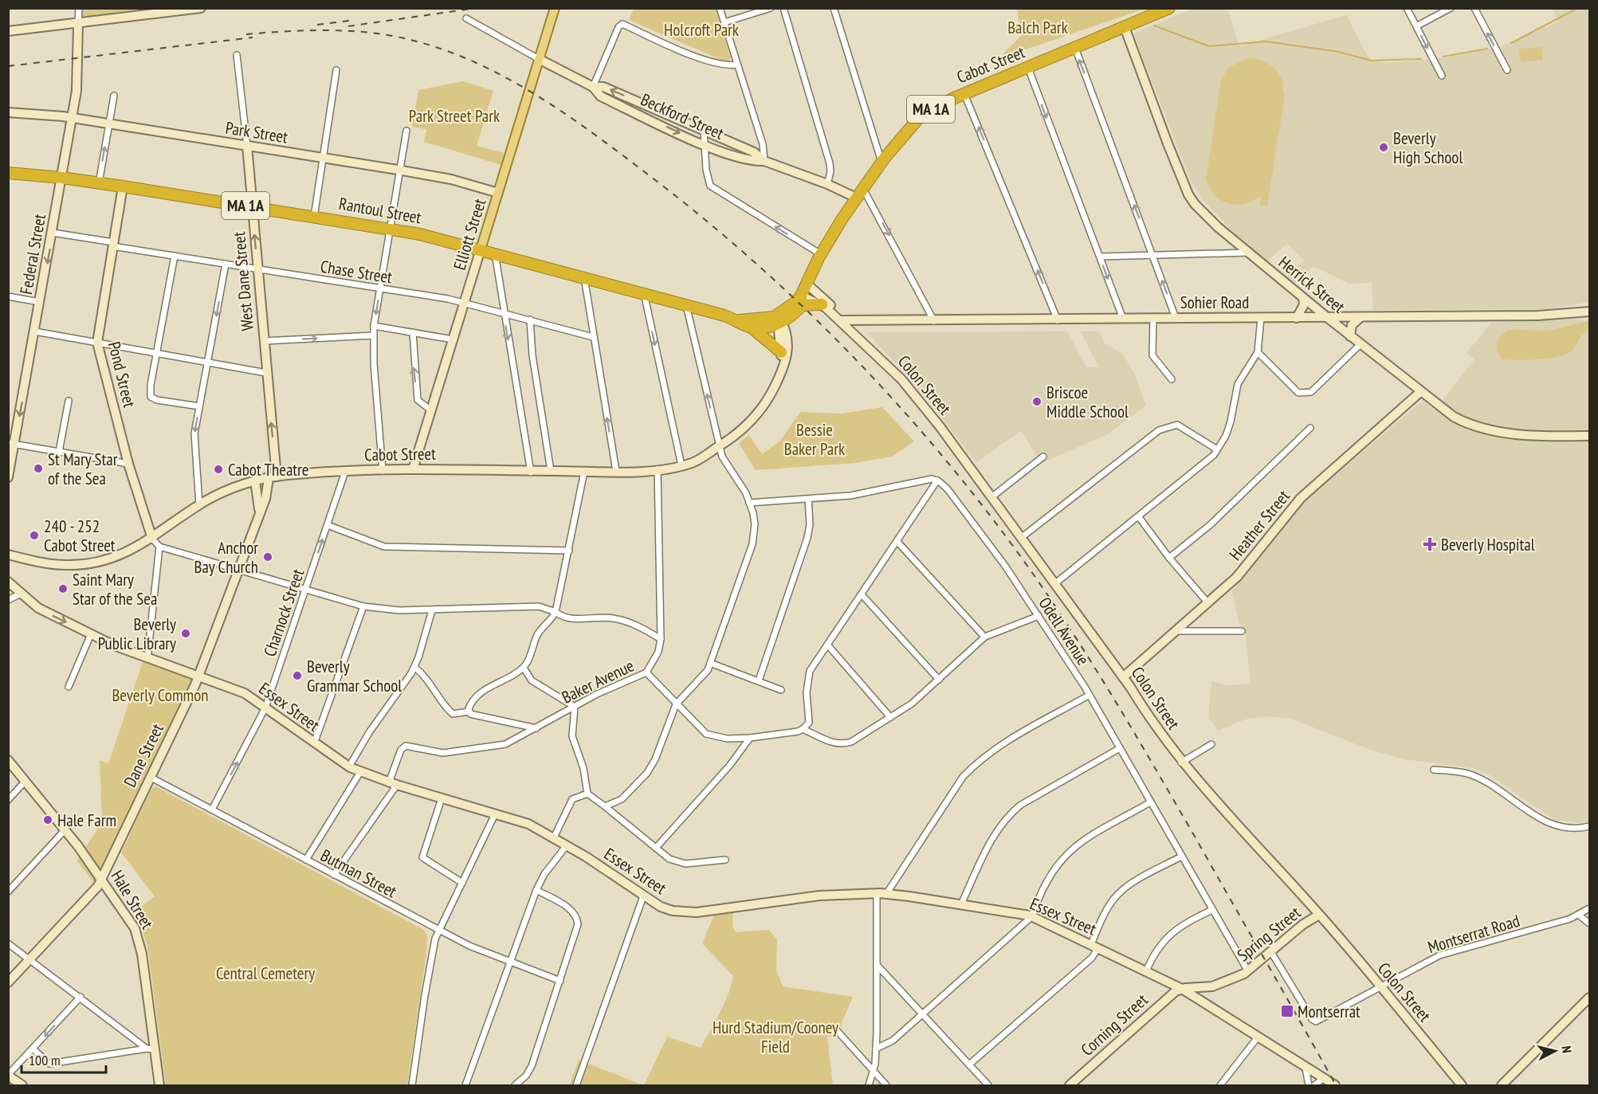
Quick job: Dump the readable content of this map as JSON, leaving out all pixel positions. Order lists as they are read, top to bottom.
{
  "streets": {
    "highway": ["Cabot Street", "MA 1A", "Rantoul Street"],
    "main road": [
      "Beckford Street",
      "Park Street",
      "Elliott Street",
      "Federal Street",
      "West Dane Street",
      "Herrick Street",
      "Sohier Road",
      "Pond Street",
      "Colon Street",
      "Heather Street",
      "Essex Street",
      "Dane Street",
      "Hale Street",
      "Spring Street",
      "Corning Street"
    ],
    "street": [
      "Chase Street",
      "Charnock Street",
      "Odell Avenue",
      "Baker Avenue",
      "Butman Street",
      "Montserrat Road"
    ]
  },
  "crossings": [
    ["Cabot Street", "Beckford Street"],
    ["Cabot Street", "Rantoul Street"],
    ["Cabot Street", "Elliott Street"],
    ["Cabot Street", "West Dane Street"],
    ["Cabot Street", "Herrick Street"],
    ["Cabot Street", "Pond Street"],
    ["Cabot Street", "Colon Street"],
    ["Cabot Street", "Charnock Street"],
    ["Cabot Street", "Dane Street"],
    ["Beckford Street", "Elliott Street"],
    ["Park Street", "Elliott Street"],
    ["Park Street", "Federal Street"],
    ["Park Street", "West Dane Street"],
    ["Rantoul Street", "Elliott Street"],
    ["Rantoul Street", "Federal Street"],
    ["Rantoul Street", "West Dane Street"],
    ["Rantoul Street", "Pond Street"],
    ["Elliott Street", "Chase Street"],
    ["Federal Street", "Chase Street"],
    ["Chase Street", "West Dane Street"],
    ["Chase Street", "Pond Street"],
    ["West Dane Street", "Dane Street"],
    ["Herrick Street", "Sohier Road"],
    ["Herrick Street", "Heather Street"],
    ["Sohier Road", "Colon Street"],
    ["Colon Street", "Heather Street"],
    ["Colon Street", "Spring Street"],
    ["Colon Street", "Montserrat Road"],
    ["Charnock Street", "Essex Street"],
    ["Charnock Street", "Butman Street"],
    ["Odell Avenue", "Spring Street"],
    ["Baker Avenue", "Essex Street"],
    ["Essex Street", "Dane Street"],
    ["Essex Street", "Spring Street"],
    ["Essex Street", "Corning Street"],
    ["Dane Street", "Butman Street"],
    ["Dane Street", "Hale Street"],
    ["Spring Street", "Montserrat Road"],
    ["Spring Street", "Corning Street"]
  ],
  "one_way": ["Federal Street", "Charnock Street"],
  "parks": [
    "Balch Park",
    "Holcroft Park",
    "Park Street Park",
    "Bessie Baker Park",
    "Beverly Common",
    "Central Cemetery",
    "Hurd Stadium/Cooney Field"
  ],
  "places": {
    "other": [
      "Beverly High School",
      "Briscoe Middle School",
      "St Mary Star of the Sea",
      "Cabot Theatre",
      "240 - 252 Cabot Street",
      "Anchor Bay Church",
      "Saint Mary Star of the Sea",
      "Beverly Public Library",
      "Beverly Grammar School",
      "Hale Farm"
    ],
    "health": ["Beverly Hospital"],
    "transit": ["Montserrat"]
  },
  "scale_bar": "100 m",
  "north": "right"
}
